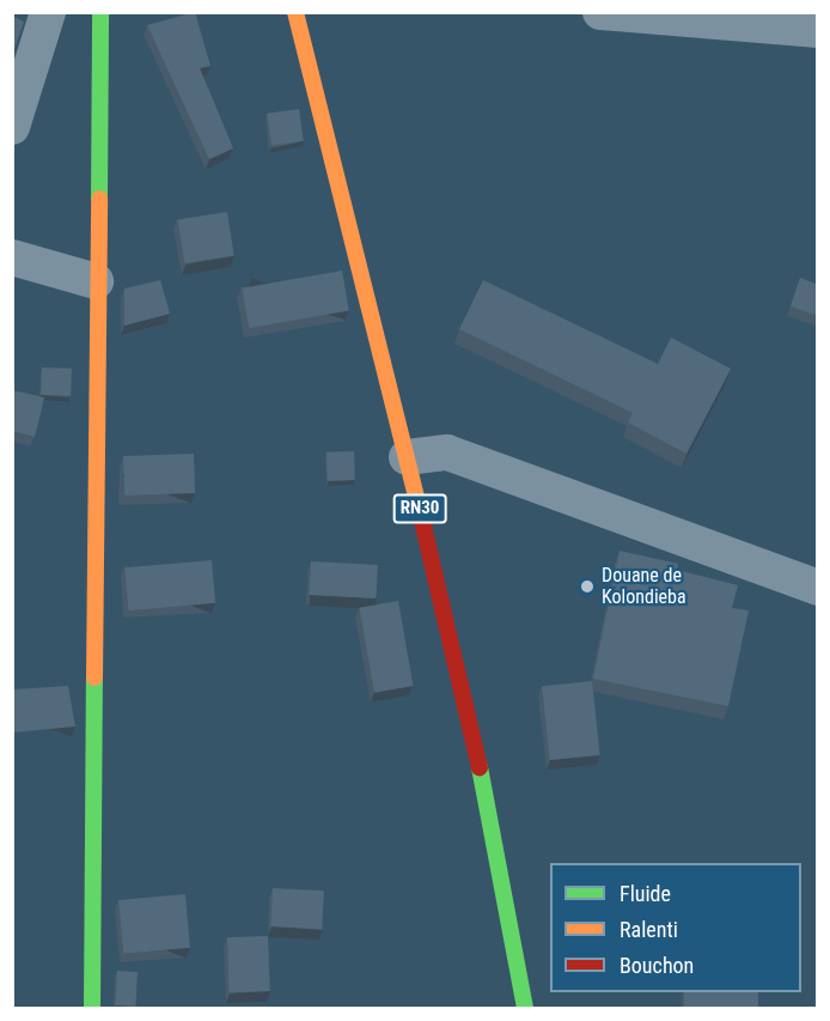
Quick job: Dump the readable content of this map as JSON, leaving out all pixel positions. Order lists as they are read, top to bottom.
{
  "streets": {
    "main road": ["RN30"]
  },
  "places": ["Douane de Kolondieba"],
  "legend": ["Fluide", "Ralenti", "Bouchon"]
}
